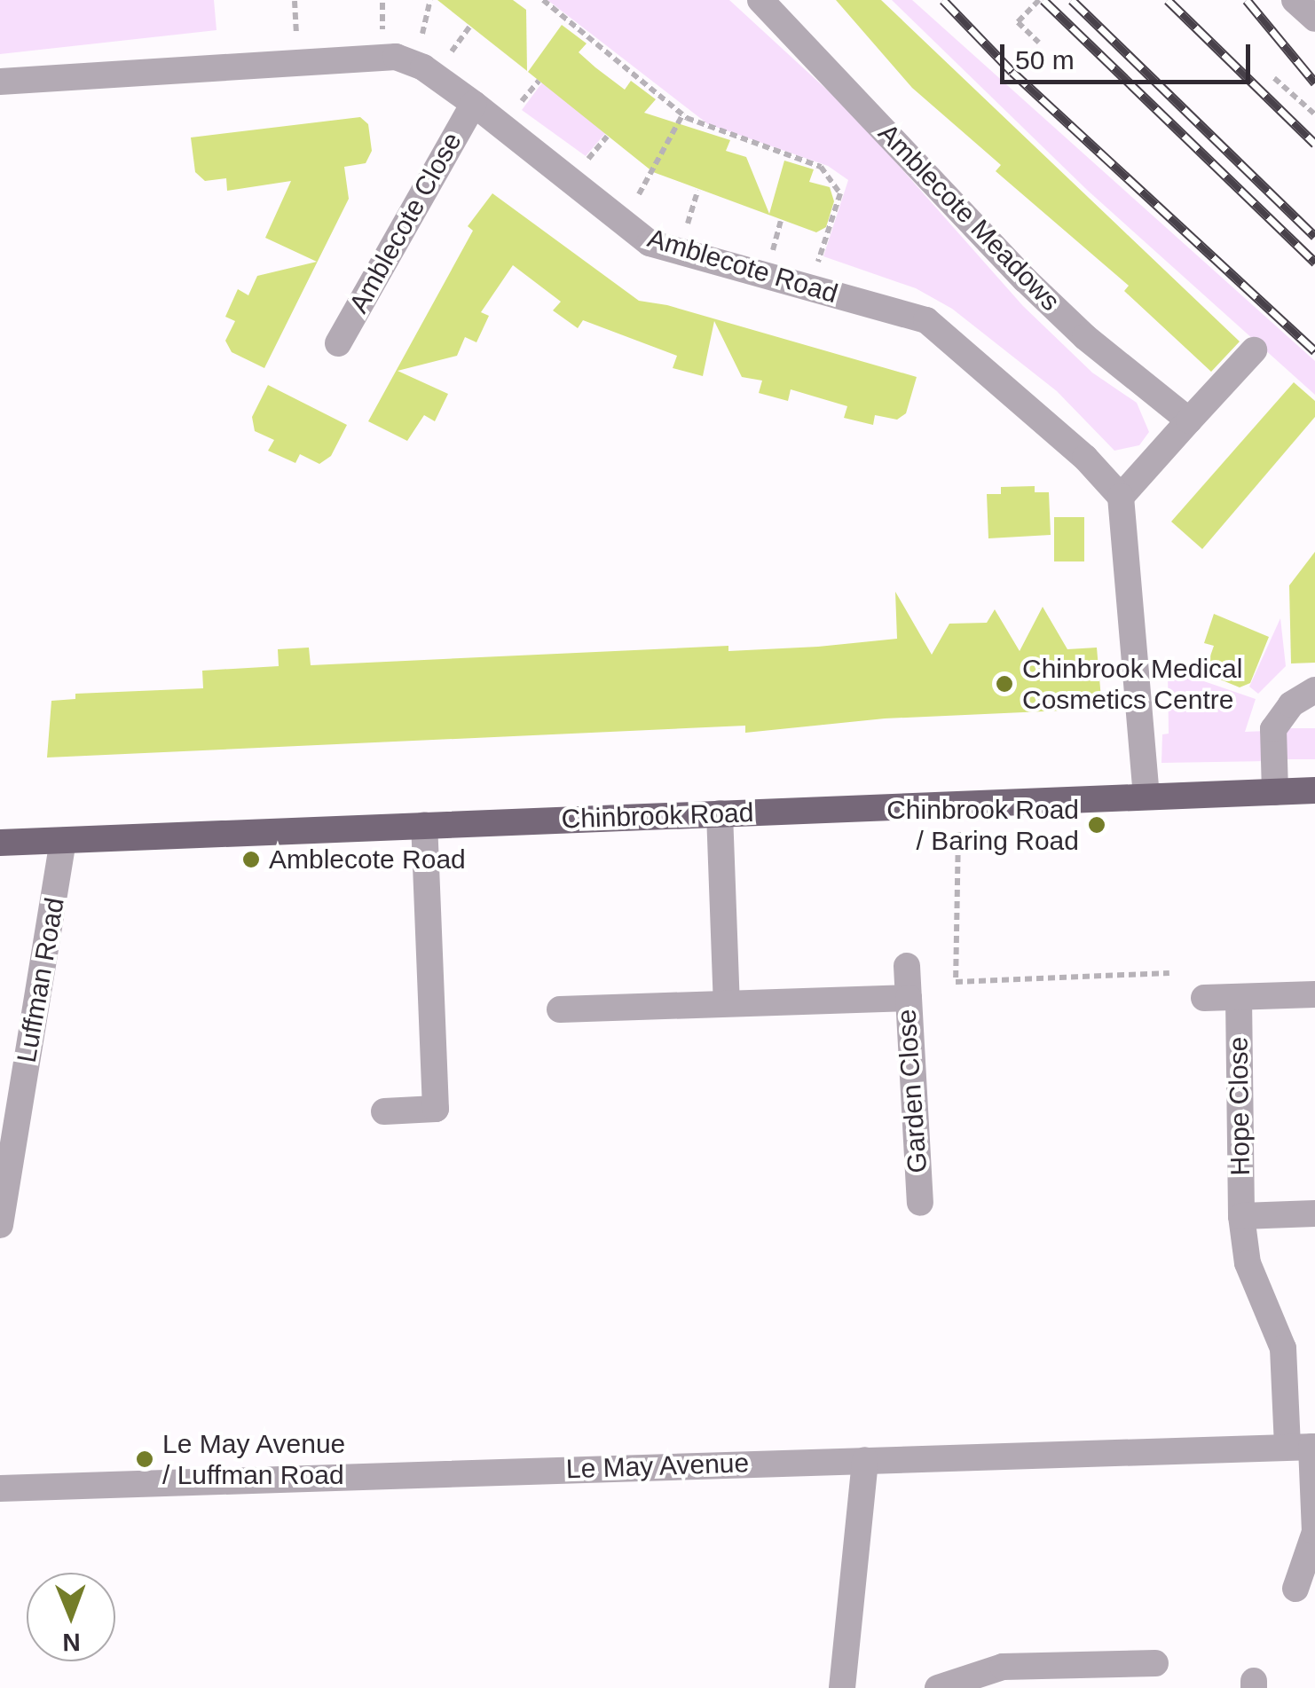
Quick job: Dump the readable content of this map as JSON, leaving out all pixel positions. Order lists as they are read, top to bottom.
{
  "streets": {
    "main road": ["Chinbrook Road"],
    "street": [
      "Amblecote Meadows",
      "Amblecote Close",
      "Amblecote Road",
      "Luffman Road",
      "Garden Close",
      "Hope Close",
      "Le May Avenue"
    ]
  },
  "crossings": [
    ["Amblecote Close", "Amblecote Road"],
    ["Chinbrook Road", "Luffman Road"],
    ["Hope Close", "Le May Avenue"]
  ],
  "places": [
    "Chinbrook Medical Cosmetics Centre",
    "Chinbrook Road / Baring Road",
    "Amblecote Road",
    "Le May Avenue / Luffman Road"
  ],
  "scale_bar": "50 m",
  "north": "bottom"
}
